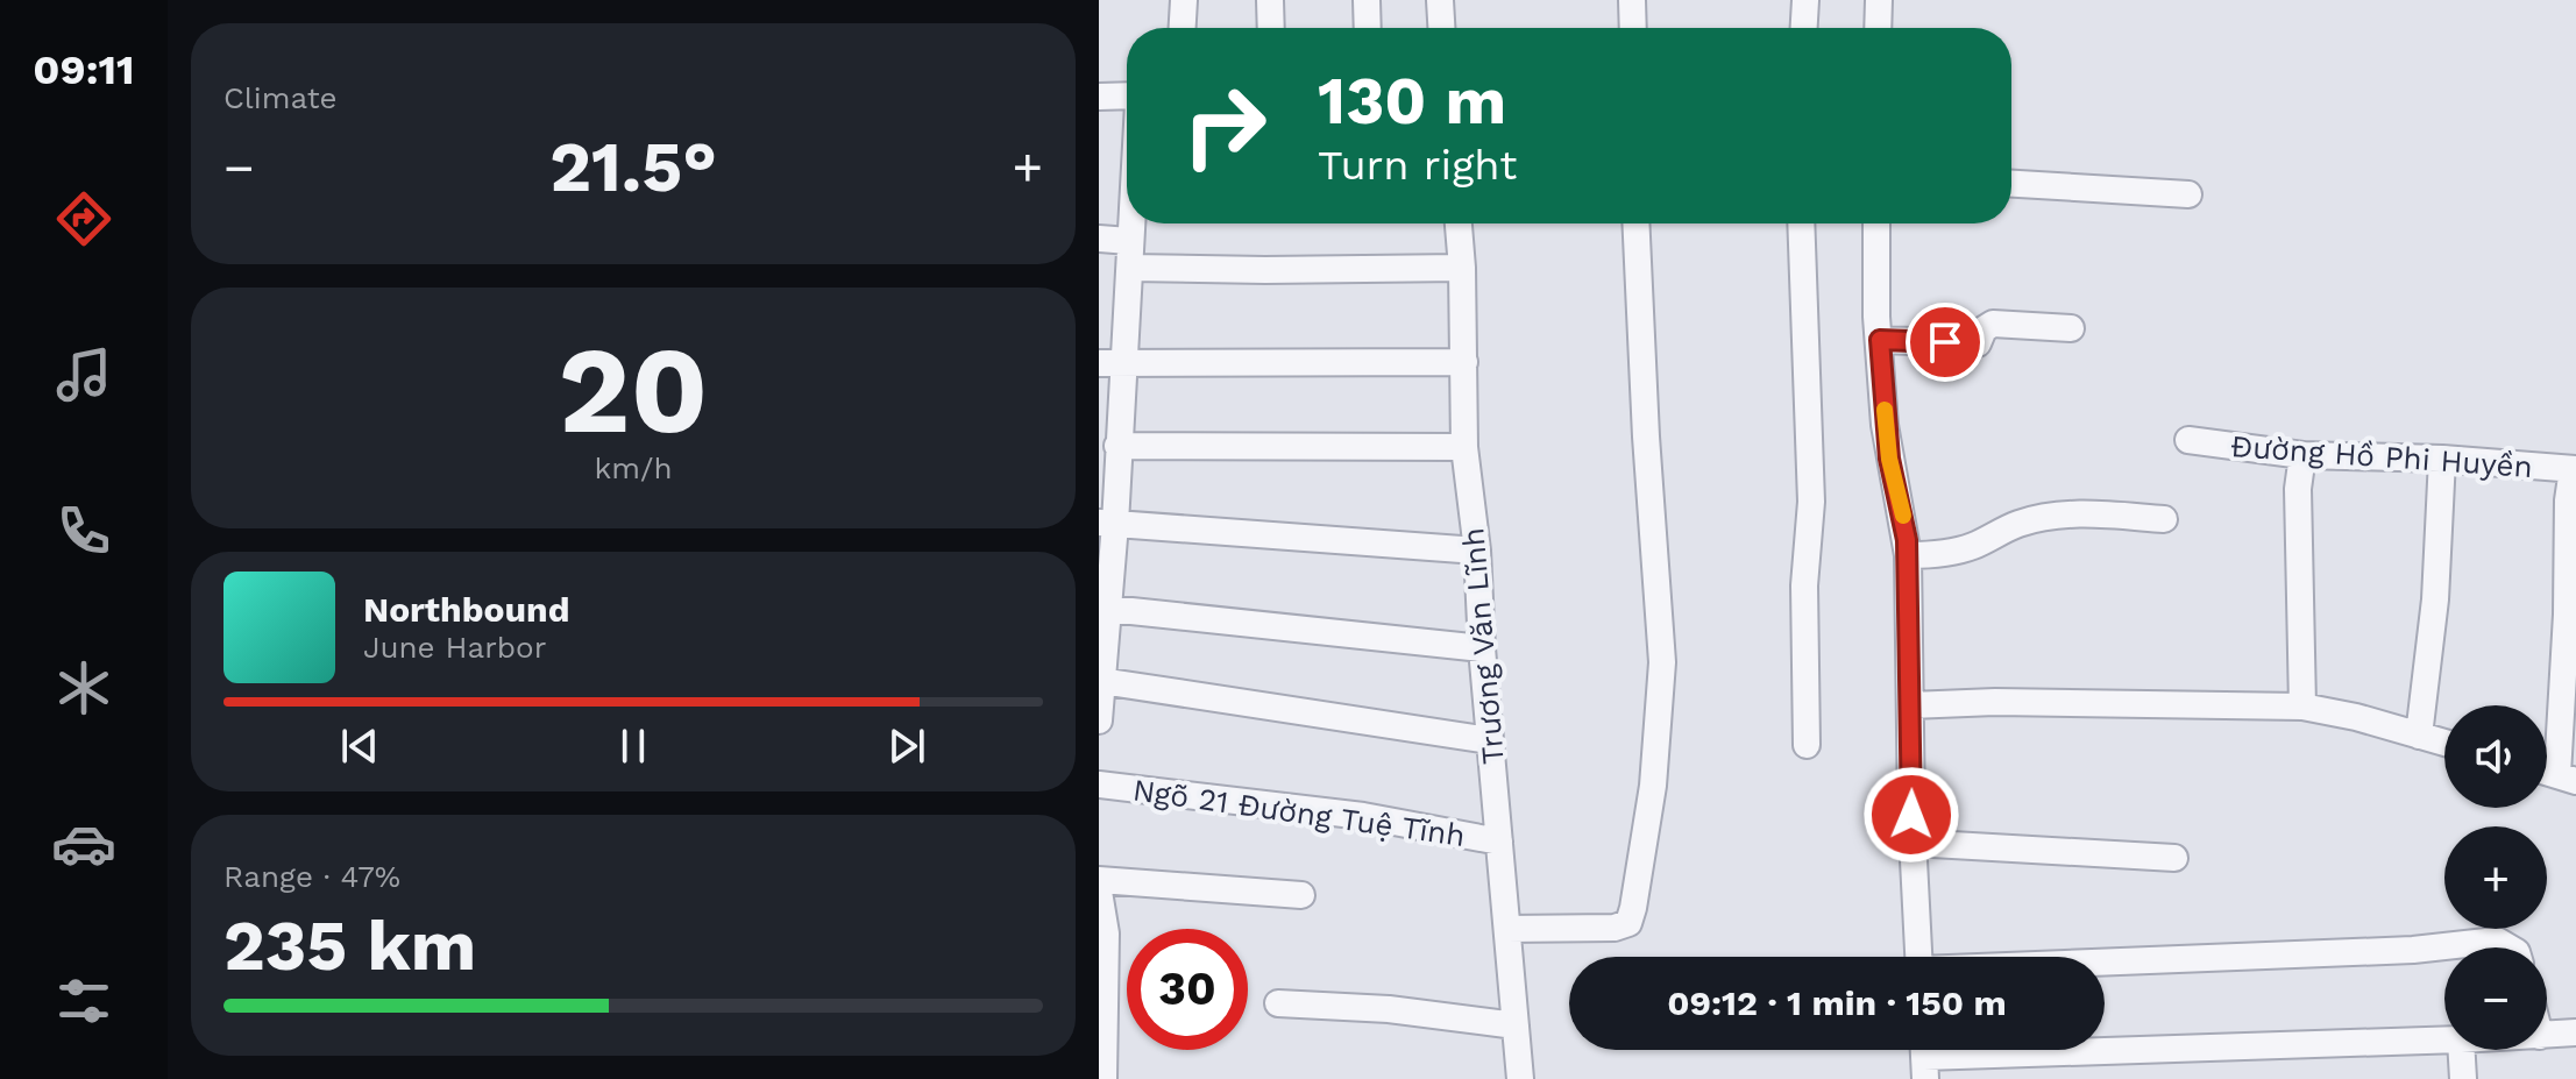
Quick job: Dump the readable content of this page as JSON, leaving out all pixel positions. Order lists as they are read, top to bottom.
{
  "streets": {
    "street": ["Đường Hồ Phi Huyền", "Trương Văn Lĩnh", "Ngõ 21 Đường Tuệ Tĩnh"]
  },
  "crossings": [
    ["Trương Văn Lĩnh", "Ngõ 21 Đường Tuệ Tĩnh"]
  ],
  "page": {
    "tabs": "09:11",
    "tile": [
      "Climate",
      ["20", "km/h"],
      ["Range · 47%", "235 km"]
    ],
    "turn": ["130 m", "Turn right"],
    "heat": ["−", "21.5°", "+"],
    "song": ["Northbound", "June Harbor"],
    "map_buttons": ["+", "−"],
    "limit": "30",
    "trip": "09:12 · 1 min · 150 m"
  }
}
